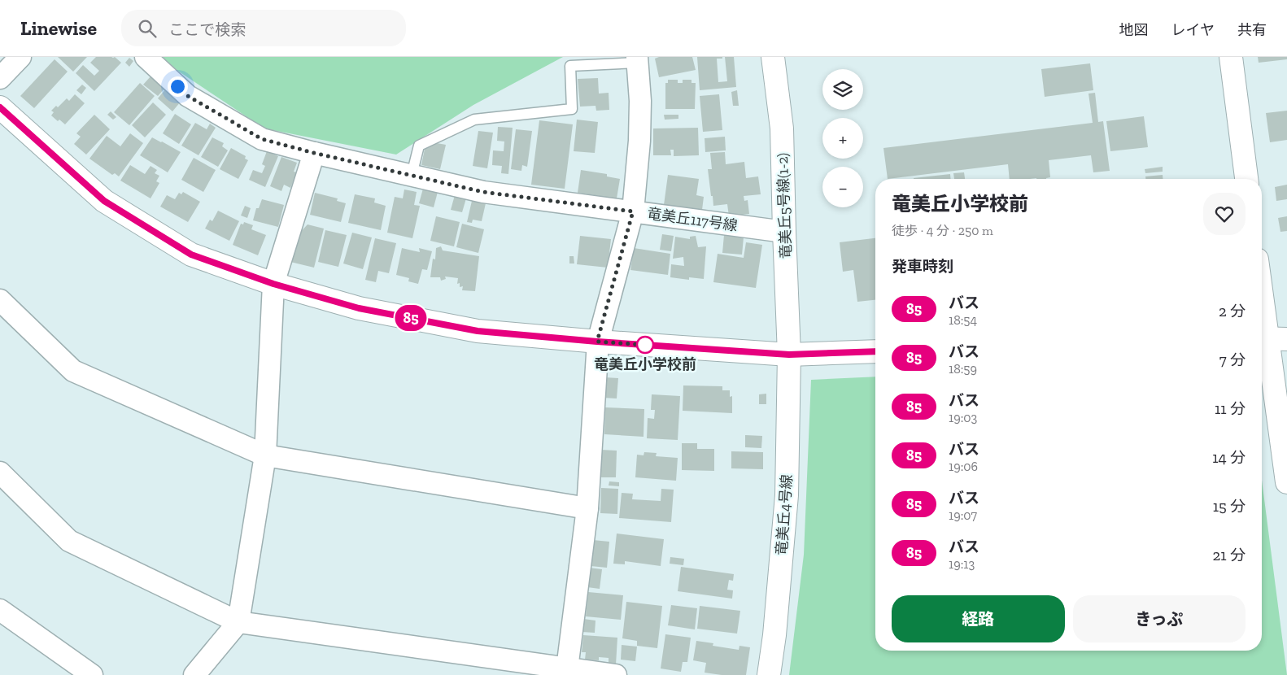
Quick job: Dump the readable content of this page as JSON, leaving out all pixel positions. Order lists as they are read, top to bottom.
{
  "streets": {
    "street": ["竜美丘5号線(1-2)", "竜美丘117号線", "竜美丘4号線"]
  },
  "crossings": [
    ["竜美丘5号線(1-2)", "竜美丘117号線"],
    ["竜美丘5号線(1-2)", "竜美丘4号線"]
  ],
  "places": ["竜美丘小学校前"],
  "lines": ["bus line 85"],
  "page": {
    "header": "Linewise",
    "search": "ここで検索",
    "nav": ["地図", "レイヤ", "共有"],
    "on_map": "85",
    "map_buttons": ["+", "−"],
    "heading": [
      ["竜美丘小学校前", "徒歩 · 4 分 · 250 m"],
      "発車時刻"
    ],
    "list": [
      {
        "mark": "85",
        "name": "バス",
        "note": "18:54",
        "value": "2 分"
      },
      {
        "mark": "85",
        "name": "バス",
        "note": "18:59",
        "value": "7 分"
      },
      {
        "mark": "85",
        "name": "バス",
        "note": "19:03",
        "value": "11 分"
      },
      {
        "mark": "85",
        "name": "バス",
        "note": "19:06",
        "value": "14 分"
      },
      {
        "mark": "85",
        "name": "バス",
        "note": "19:07",
        "value": "15 分"
      },
      {
        "mark": "85",
        "name": "バス",
        "note": "19:13",
        "value": "21 分"
      }
    ],
    "buttons": ["経路", "きっぷ"]
  }
}
